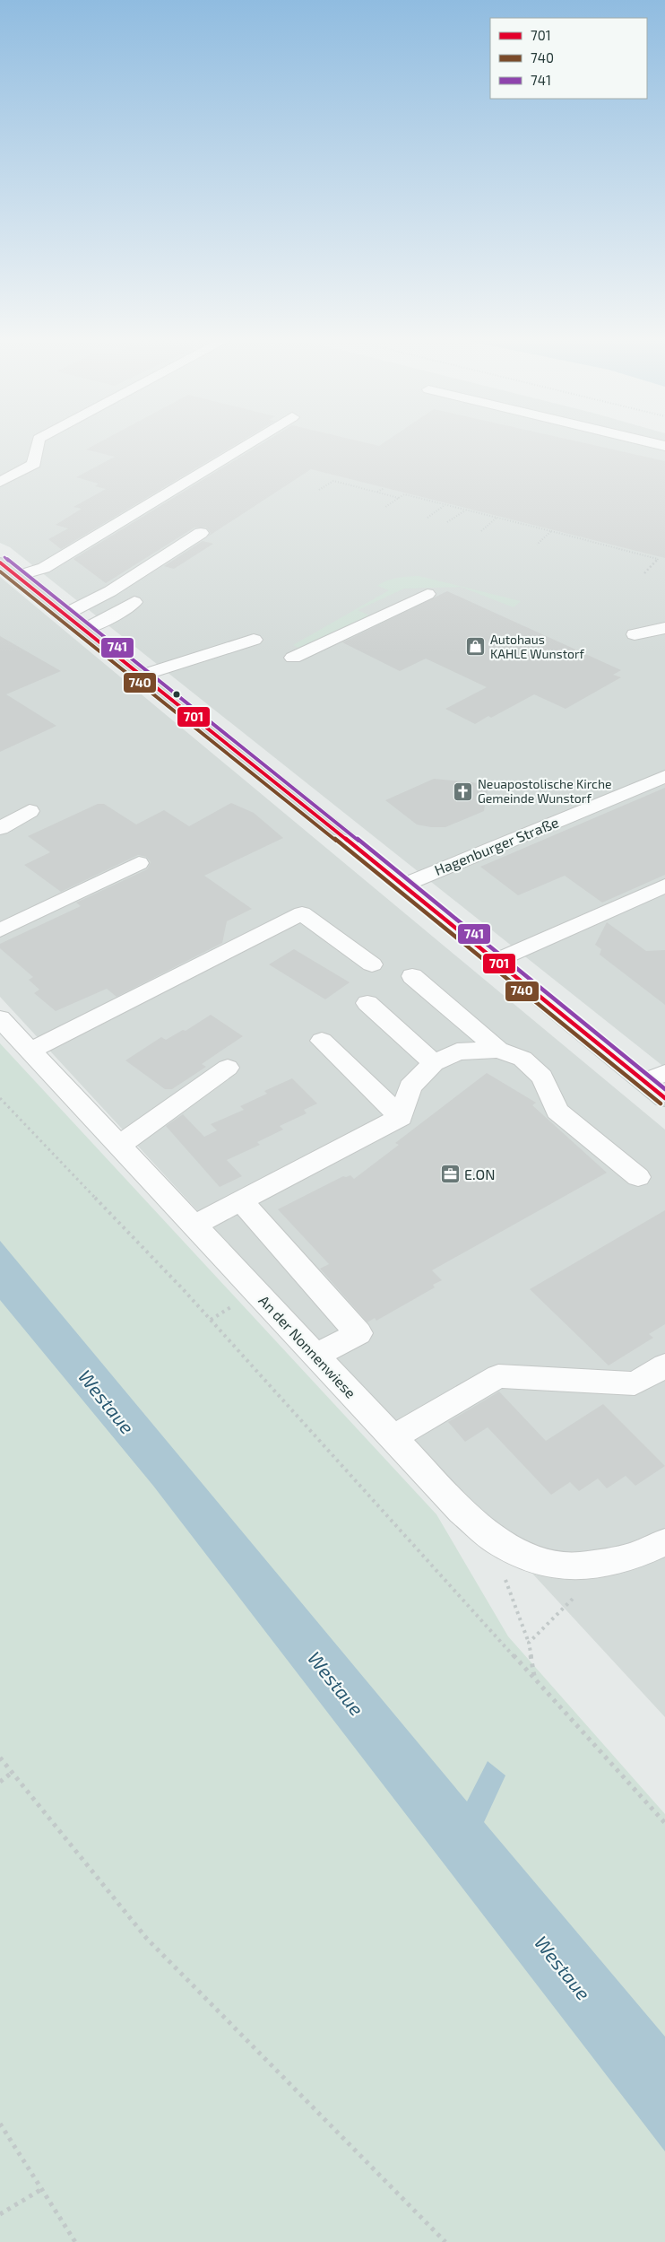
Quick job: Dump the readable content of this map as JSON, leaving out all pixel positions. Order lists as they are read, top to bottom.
{
  "streets": {
    "street": ["Hagenburger Straße", "An der Nonnenwiese"]
  },
  "water": ["Westaue"],
  "places": {
    "shop": ["Autohaus KAHLE Wunstorf"],
    "church": ["Neuapostolische Kirche Gemeinde Wunstorf"],
    "office": ["E.ON"]
  },
  "lines": ["transit line 741", "transit line 701", "transit line 740"],
  "legend": ["701", "740", "741"]
}
